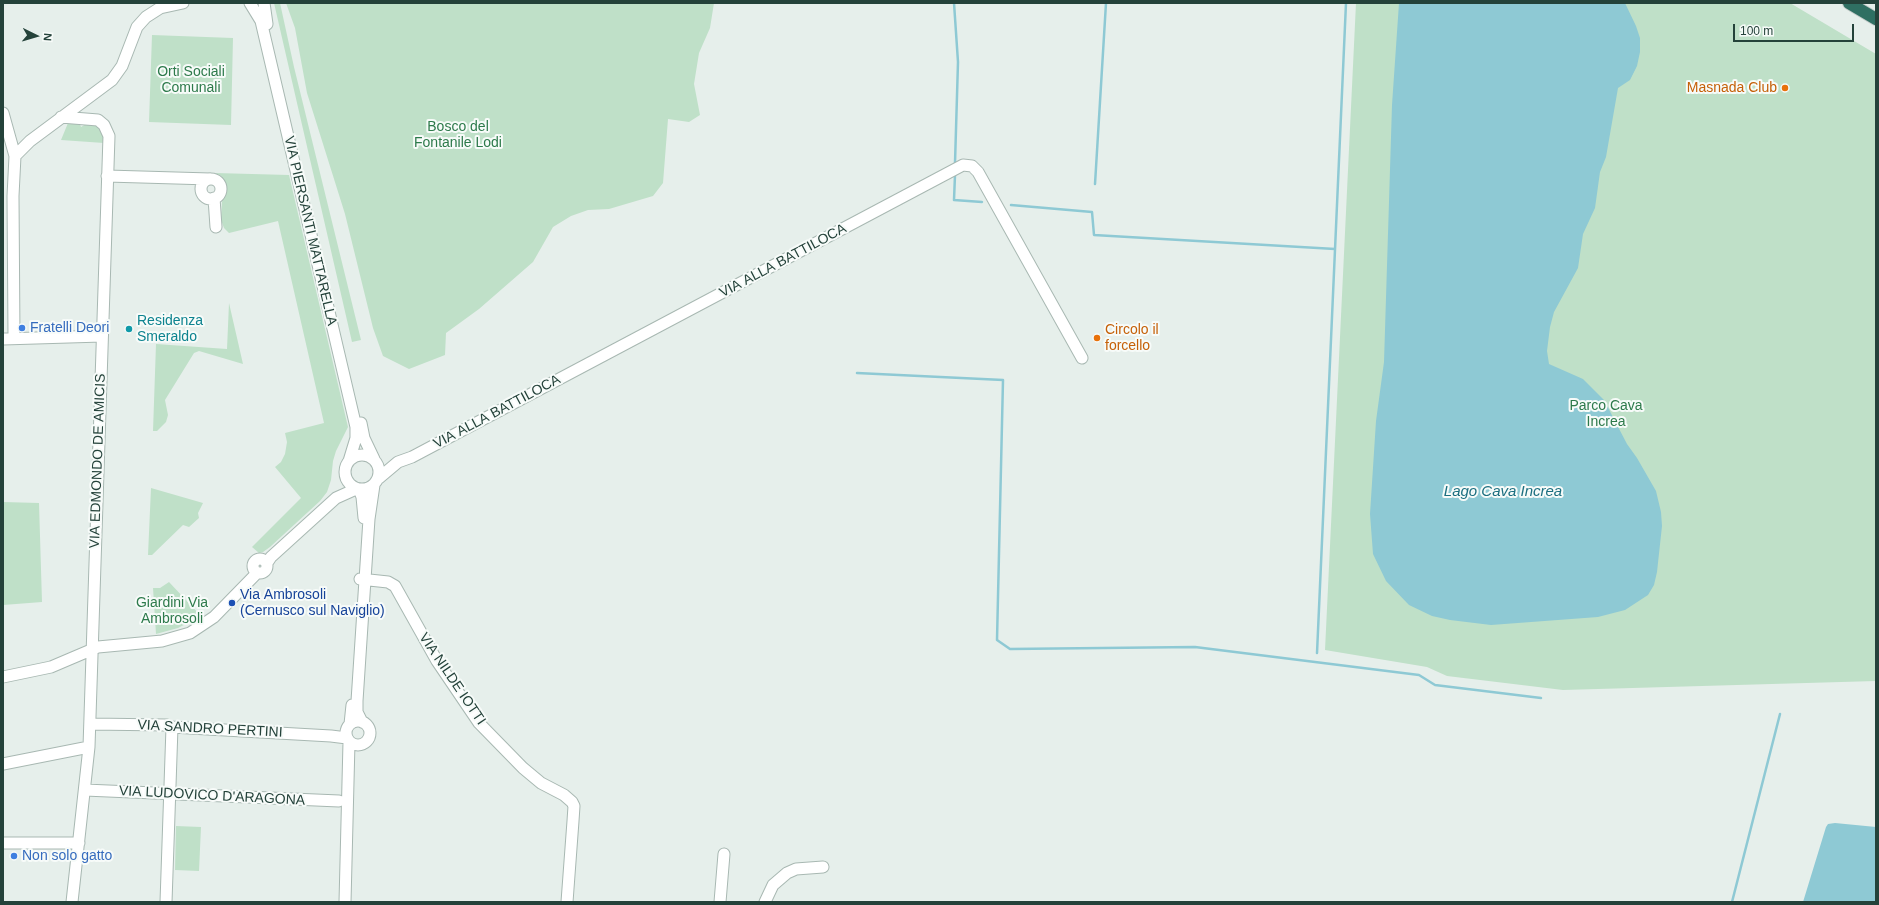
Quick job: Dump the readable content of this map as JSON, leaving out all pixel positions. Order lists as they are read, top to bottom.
{
  "streets": {
    "street": [
      "VIA PIERSANTI MATTARELLA",
      "VIA ALLA BATTILOCA",
      "VIA EDMONDO DE AMICIS",
      "VIA NILDE IOTTI",
      "VIA SANDRO PERTINI",
      "VIA LUDOVICO D'ARAGONA"
    ]
  },
  "crossings": [
    ["VIA PIERSANTI MATTARELLA", "VIA ALLA BATTILOCA"],
    ["VIA EDMONDO DE AMICIS", "VIA SANDRO PERTINI"],
    ["VIA EDMONDO DE AMICIS", "VIA LUDOVICO D'ARAGONA"]
  ],
  "water": ["Lago Cava Increa"],
  "parks": [
    "Orti Sociali Comunali",
    "Bosco del Fontanile Lodi",
    "Parco Cava Increa",
    "Giardini Via Ambrosoli"
  ],
  "places": [
    "Masnada Club",
    "Fratelli Deori",
    "Residenza Smeraldo",
    "Circolo il forcello",
    "Via Ambrosoli (Cernusco sul Naviglio)",
    "Non solo gatto"
  ],
  "scale_bar": "100 m",
  "north": "right"
}
